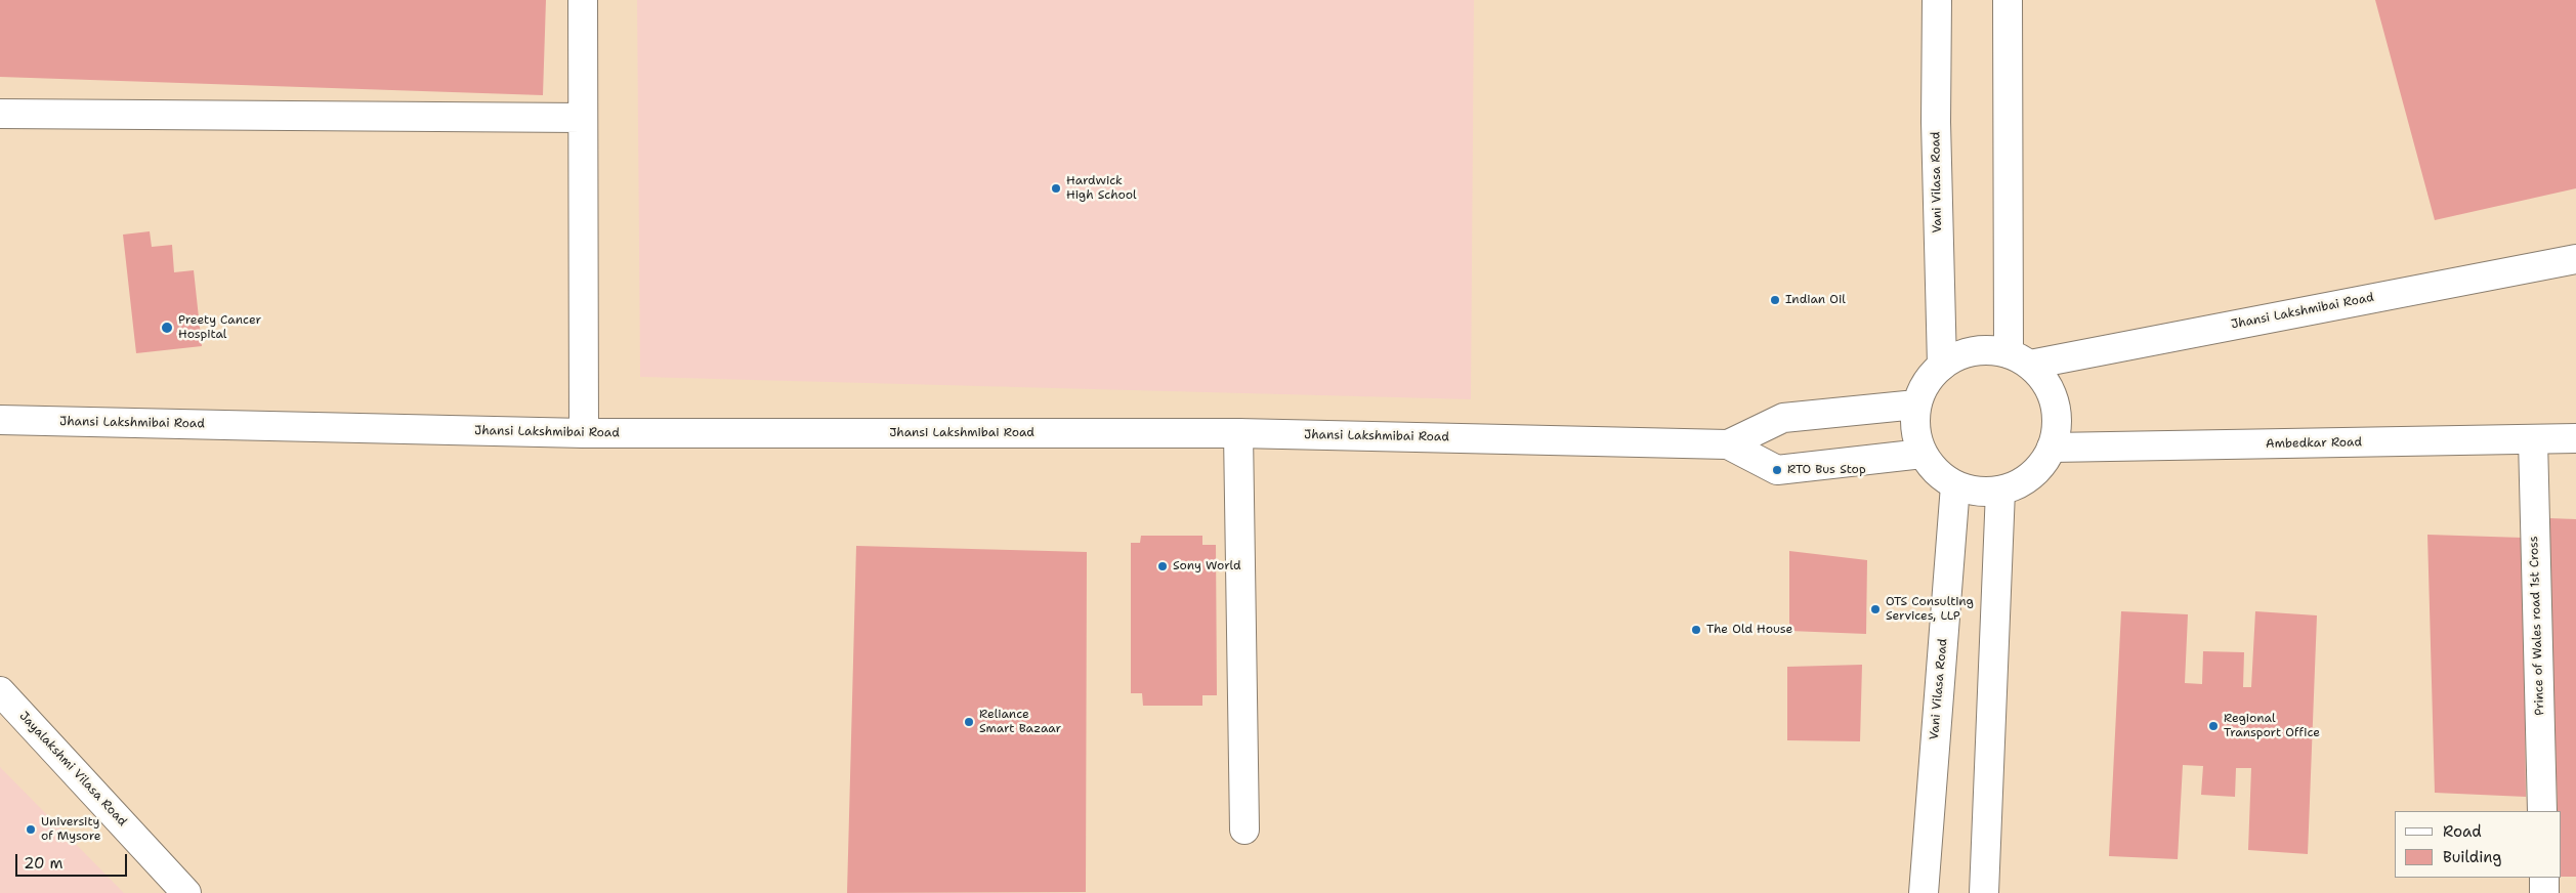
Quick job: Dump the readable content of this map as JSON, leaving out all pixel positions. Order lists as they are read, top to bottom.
{
  "streets": {
    "main road": [
      "Vani Vilasa Road",
      "Jhansi Lakshmibai Road",
      "Ambedkar Road",
      "Prince of Wales road 1st Cross",
      "Jayalakshmi Vilasa Road"
    ]
  },
  "crossings": [
    ["Vani Vilasa Road", "Jhansi Lakshmibai Road"],
    ["Vani Vilasa Road", "Ambedkar Road"],
    ["Jhansi Lakshmibai Road", "Ambedkar Road"],
    ["Ambedkar Road", "Prince of Wales road 1st Cross"]
  ],
  "places": [
    "Hardwick High School",
    "Indian Oil",
    "Preety Cancer Hospital",
    "RTO Bus Stop",
    "Sony World",
    "OTS Consulting Services, LLP",
    "The Old House",
    "Reliance Smart Bazaar",
    "Regional Transport Office",
    "University of Mysore"
  ],
  "legend": ["Road", "Building"],
  "scale_bar": "20 m"
}
